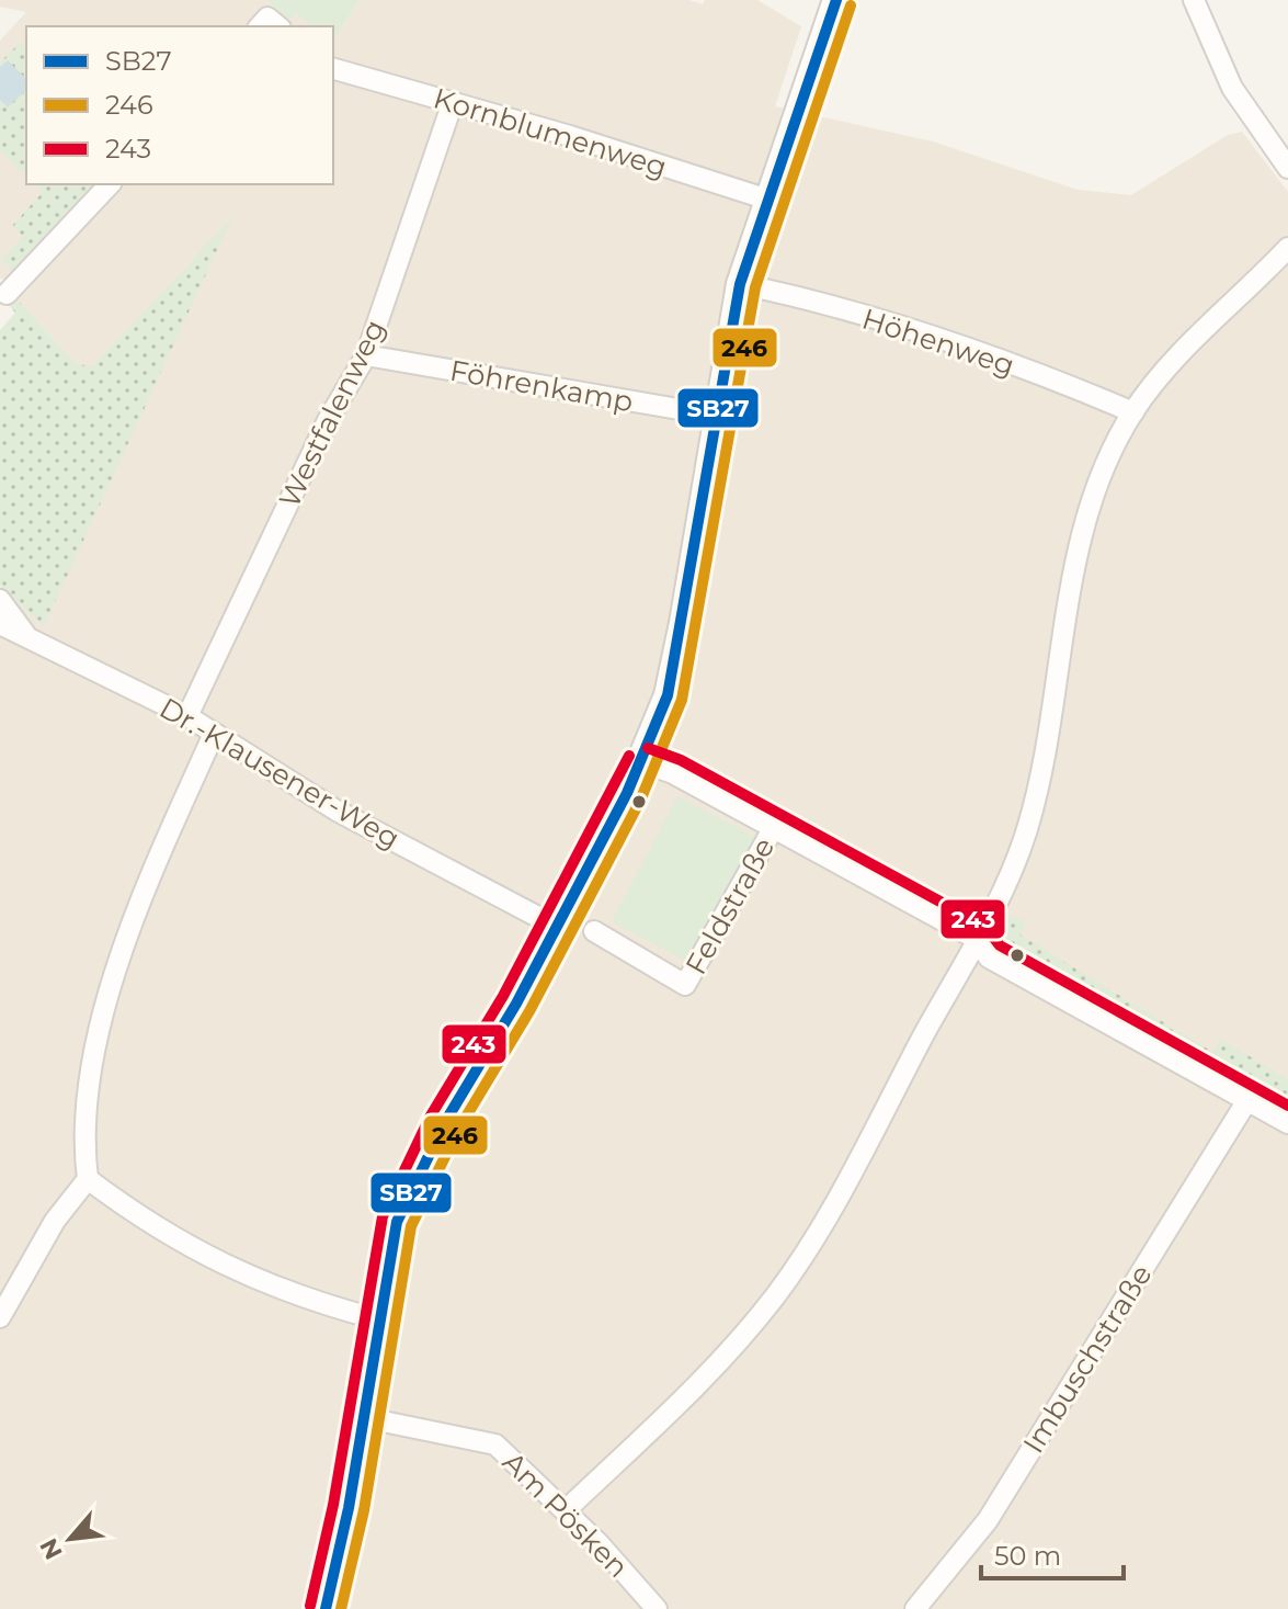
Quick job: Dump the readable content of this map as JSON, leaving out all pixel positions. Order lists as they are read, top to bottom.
{
  "streets": {
    "street": [
      "Kornblumenweg",
      "Höhenweg",
      "Föhrenkamp",
      "Westfalenweg",
      "Dr.-Klausener-Weg",
      "Feldstraße",
      "Imbuschstraße",
      "Am Pösken"
    ]
  },
  "crossings": [
    ["Kornblumenweg", "Westfalenweg"],
    ["Föhrenkamp", "Westfalenweg"],
    ["Westfalenweg", "Dr.-Klausener-Weg"]
  ],
  "lines": ["transit line SB27", "transit line 246", "transit line 243"],
  "legend": ["SB27", "246", "243"],
  "scale_bar": "50 m",
  "north": "bottom left"
}
